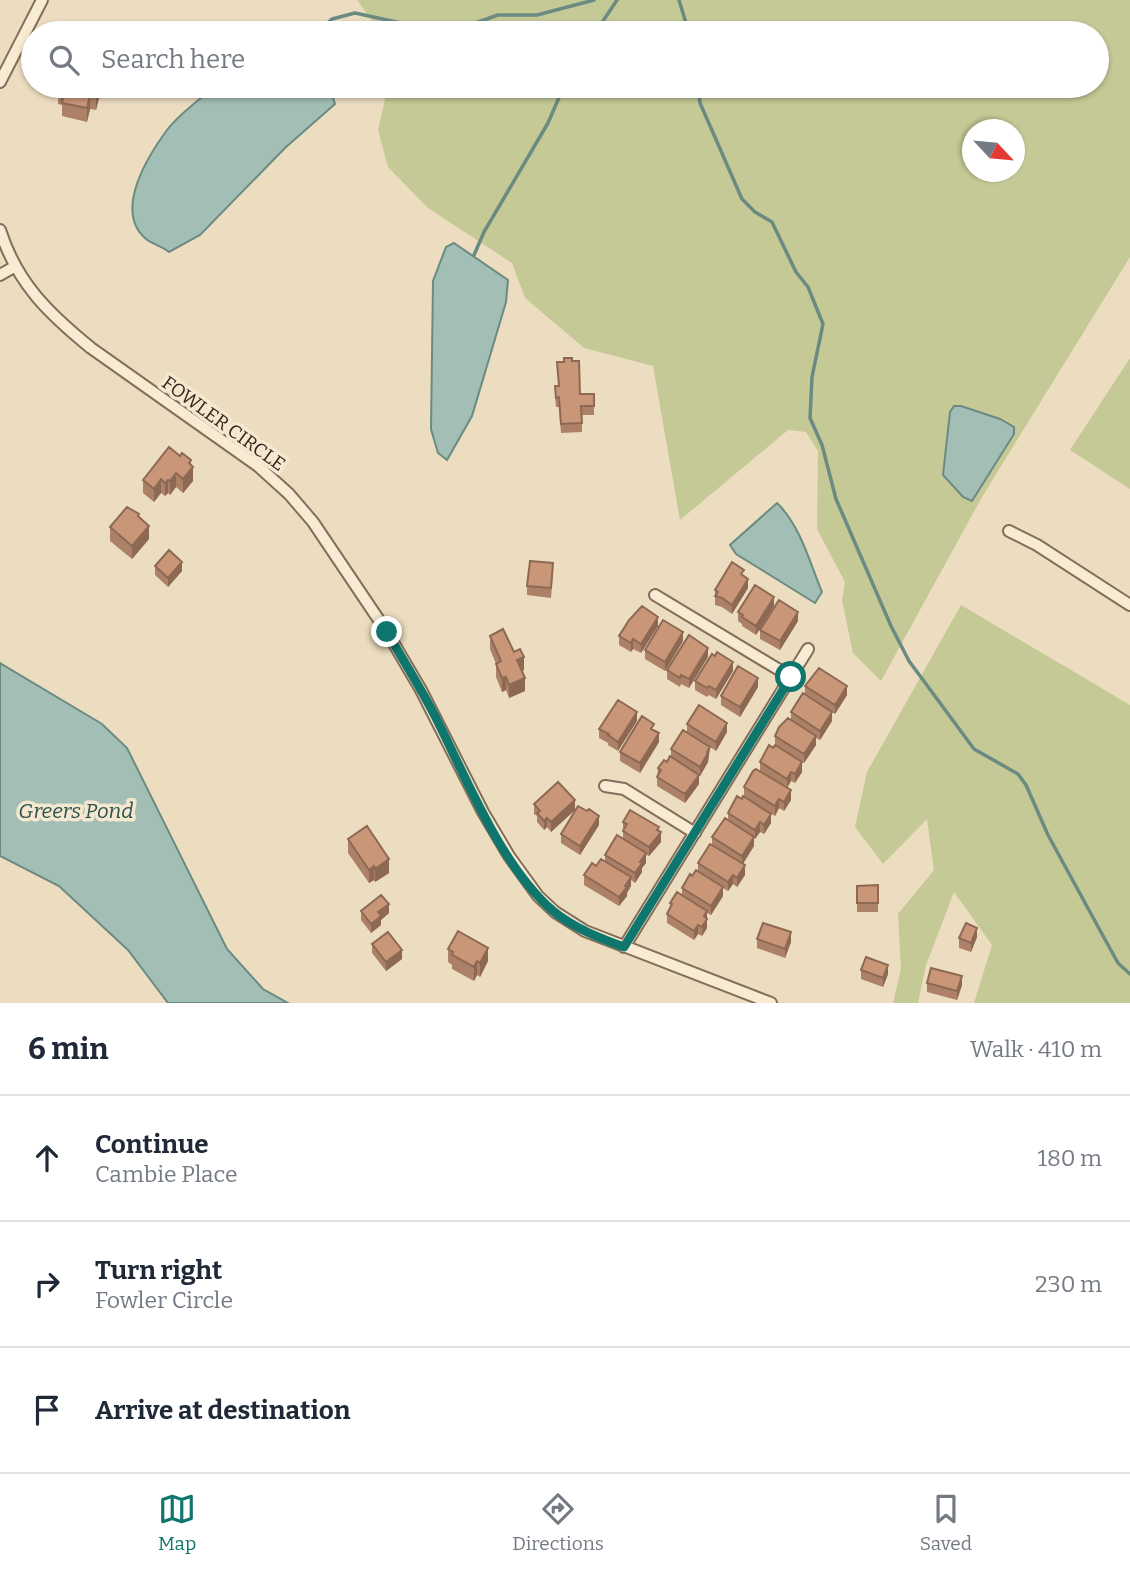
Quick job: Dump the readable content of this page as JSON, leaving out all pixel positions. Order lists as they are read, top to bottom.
{
  "streets": {
    "street": ["FOWLER CIRCLE"]
  },
  "water": ["Greers Pond"],
  "north": "bottom right",
  "page": {
    "search": "Search here",
    "heading": ["6 min", "Walk · 410 m"],
    "list": [
      ["Continue", "Cambie Place", "180 m"],
      ["Turn right", "Fowler Circle", "230 m"],
      "Arrive at destination"
    ],
    "nav": ["Map", "Directions", "Saved"]
  }
}
